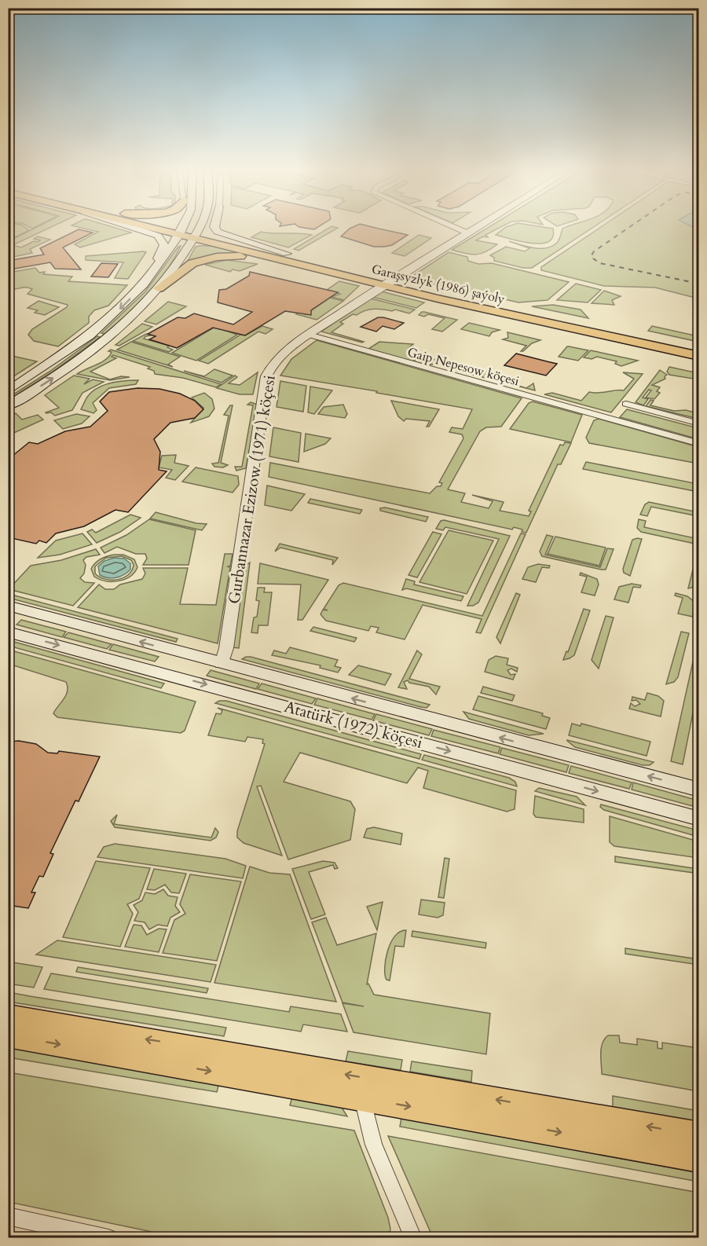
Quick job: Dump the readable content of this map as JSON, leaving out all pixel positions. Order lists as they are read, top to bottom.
{
  "streets": {
    "main road": ["Garaşsyzlyk (1986) şaýoly", "Atatürk (1972) köçesi"],
    "street": ["Gaip Nepesow köçesi", "Gurbannazar Ezizow (1971) köçesi"]
  },
  "crossings": [
    ["Garaşsyzlyk (1986) şaýoly", "Gurbannazar Ezizow (1971) köçesi"],
    ["Gaip Nepesow köçesi", "Gurbannazar Ezizow (1971) köçesi"],
    ["Gurbannazar Ezizow (1971) köçesi", "Atatürk (1972) köçesi"]
  ]
}
